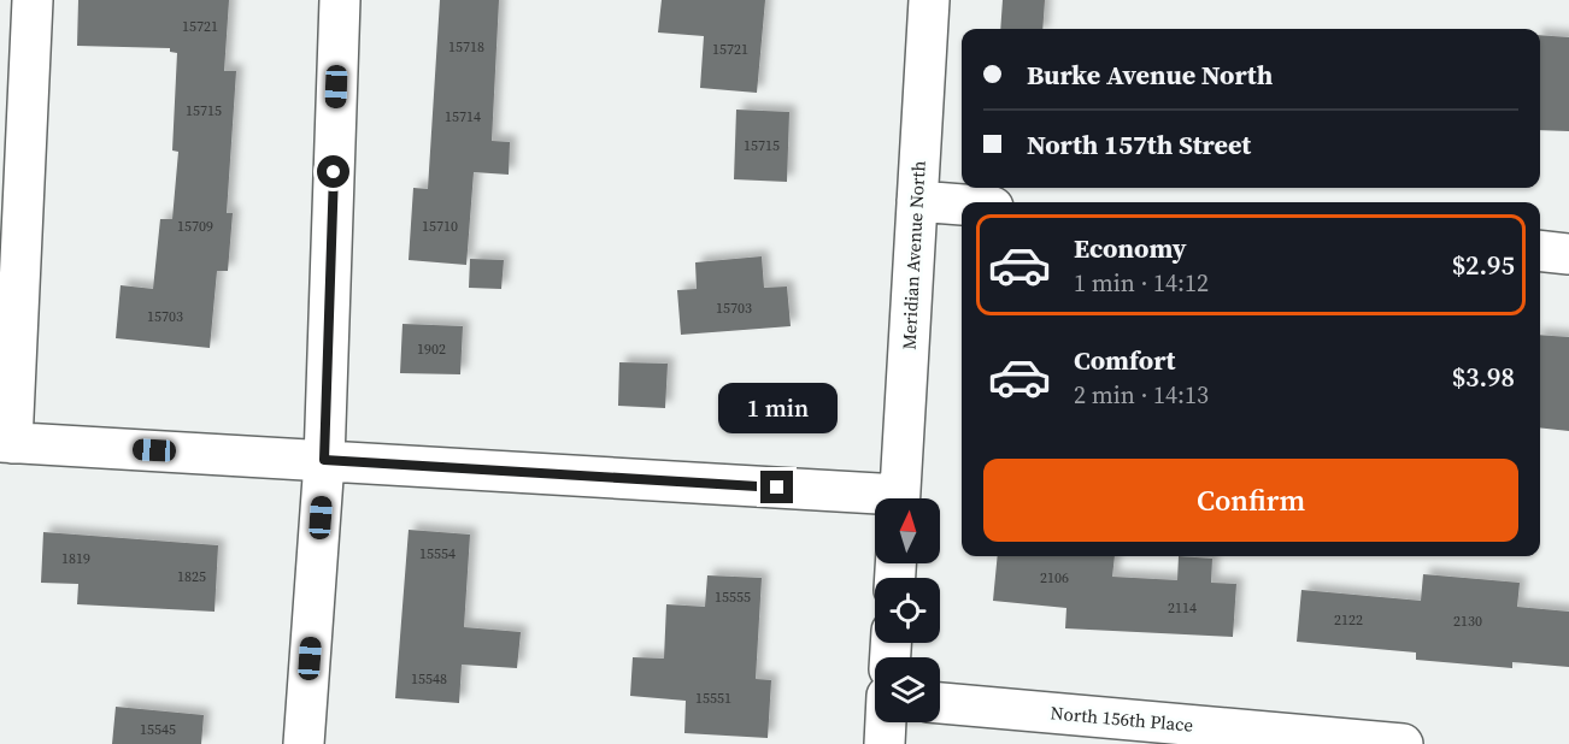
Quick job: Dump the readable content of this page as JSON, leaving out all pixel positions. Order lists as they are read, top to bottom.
{
  "streets": {
    "street": ["Meridian Avenue North", "North 156th Place"]
  },
  "house_numbers": [
    "15721",
    "15718",
    "15721",
    "15715",
    "15714",
    "15715",
    "15709",
    "15710",
    "15703",
    "15703",
    "1902",
    "15554",
    "1819",
    "1825",
    "2106",
    "15555",
    "2114",
    "2122",
    "2130",
    "15548",
    "15551",
    "15545"
  ],
  "north": "top",
  "page": {
    "banner": ["Burke Avenue North", "North 157th Street"],
    "list": [
      {
        "name": "Economy",
        "note": "1 min · 14:12",
        "value": "$2.95"
      },
      {
        "name": "Comfort",
        "note": "2 min · 14:13",
        "value": "$3.98"
      }
    ],
    "bubble": "1 min",
    "buttons": "Confirm"
  }
}
